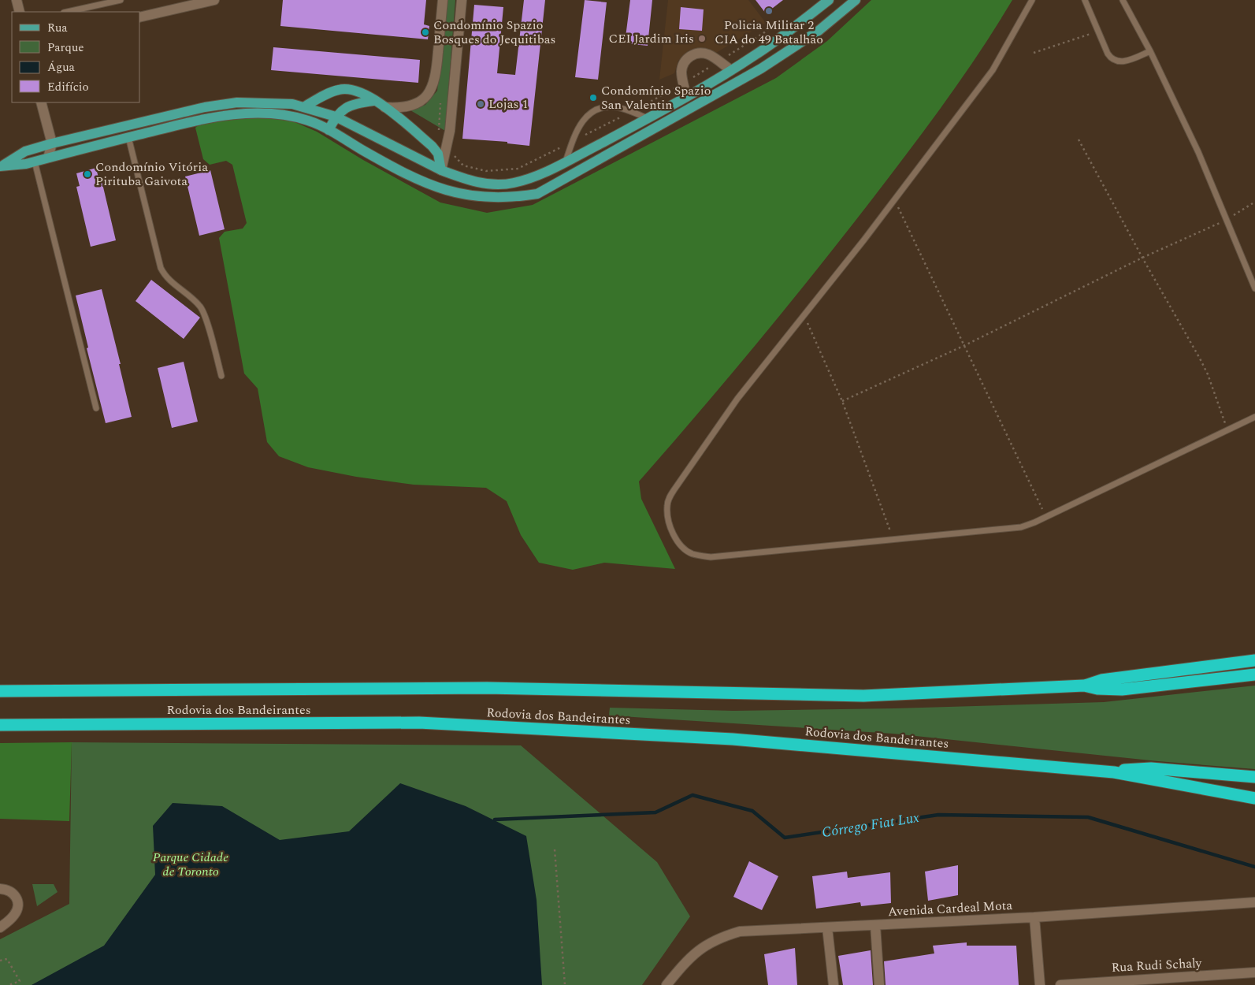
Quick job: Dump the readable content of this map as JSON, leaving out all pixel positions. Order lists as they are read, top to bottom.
{
  "streets": {
    "highway": ["Rodovia dos Bandeirantes"],
    "street": ["Avenida Cardeal Mota", "Rua Rudi Schaly"]
  },
  "water": ["Córrego Fiat Lux"],
  "parks": ["Parque Cidade de Toronto"],
  "places": [
    "Policia Militar 2 CIA do 49 Batalhão",
    "Condomínio Spazio Bosques do Jequitibas",
    "CEI Jardim Iris",
    "Condomínio Spazio San Valentin",
    "Lojas 1",
    "Condomínio Vitória Pirituba Gaivota"
  ],
  "legend": [
    "Rua",
    "Parque",
    "Água",
    "Edifício"
  ]
}
